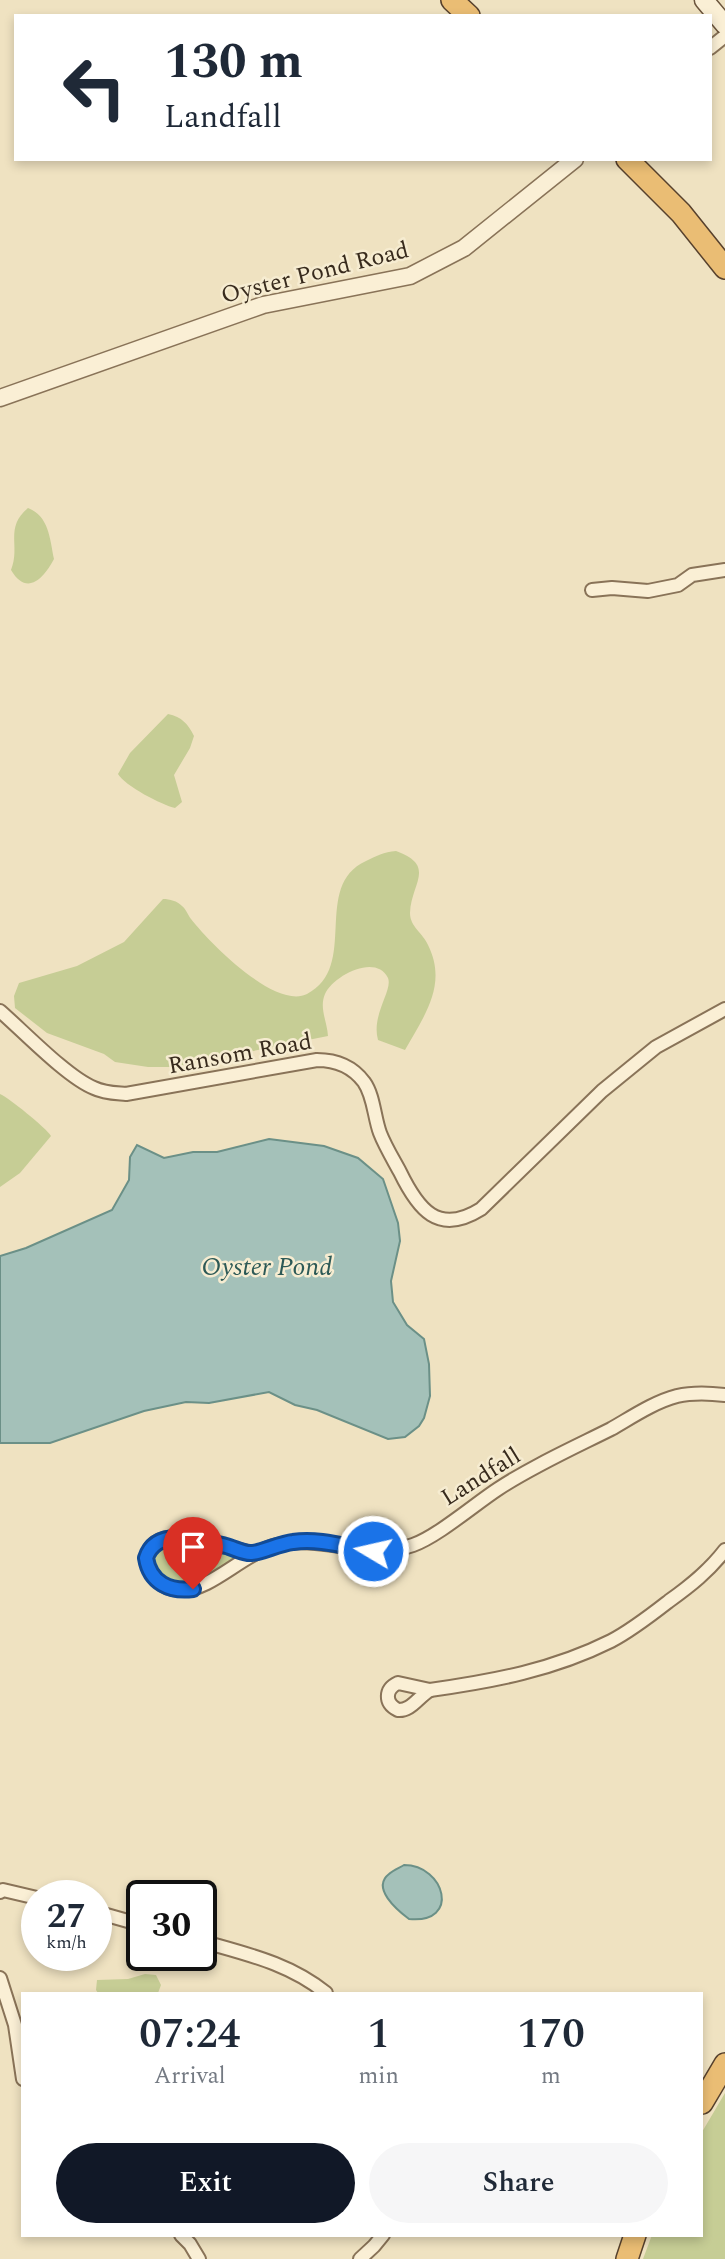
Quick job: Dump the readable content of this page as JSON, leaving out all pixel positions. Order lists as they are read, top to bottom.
{
  "streets": {
    "street": ["Oyster Pond Road", "Ransom Road", "Landfall"]
  },
  "water": ["Oyster Pond"],
  "page": {
    "turn": ["130 m", "Landfall"],
    "speed": "27 km/h",
    "limit": "30",
    "eta": [
      "07:24",
      "Arrival",
      "1",
      "min",
      "170",
      "m"
    ],
    "buttons": ["Exit", "Share"]
  }
}
